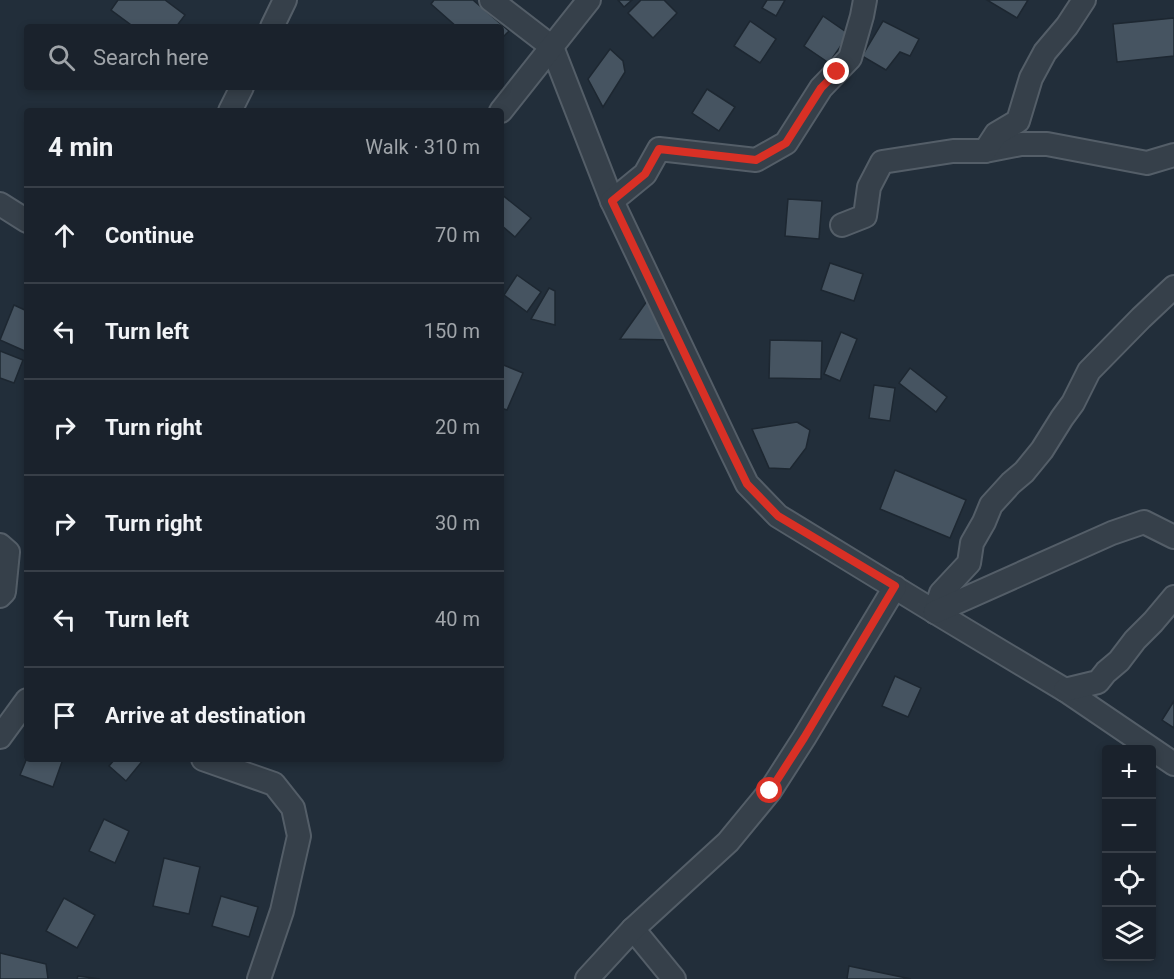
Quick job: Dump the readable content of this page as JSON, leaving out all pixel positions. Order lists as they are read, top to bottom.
{
  "page": {
    "search": "Search here",
    "heading": ["4 min", "Walk · 310 m"],
    "list": [
      ["Continue", "70 m"],
      ["Turn left", "150 m"],
      ["Turn right", "20 m"],
      ["Turn right", "30 m"],
      ["Turn left", "40 m"],
      "Arrive at destination"
    ],
    "map_buttons": ["+", "−"]
  }
}
